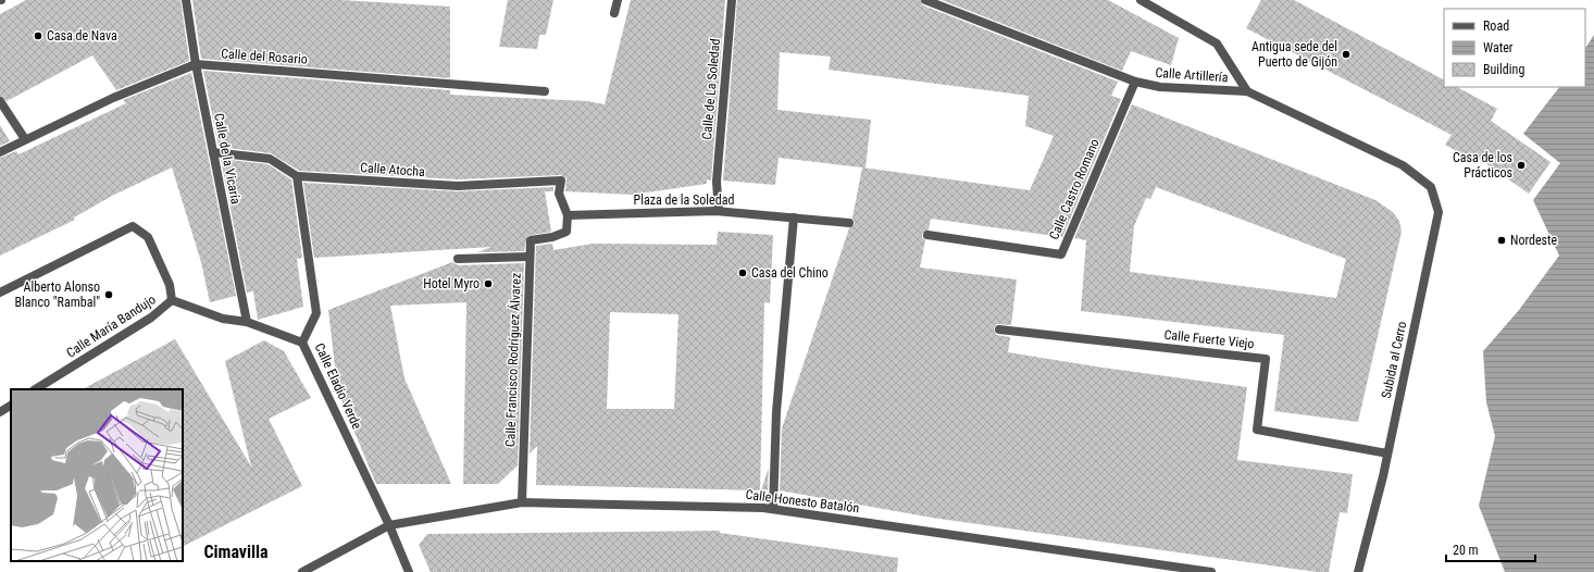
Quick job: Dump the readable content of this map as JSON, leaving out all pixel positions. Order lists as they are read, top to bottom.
{
  "streets": {
    "street": [
      "Calle del Rosario",
      "Calle Artillería",
      "Calle de La Soledad",
      "Calle de la Vicaría",
      "Calle Atocha",
      "Calle Castro Romano",
      "Plaza de la Soledad",
      "Calle María Bandujo",
      "Calle Fuerte Viejo",
      "Calle Francisco Rodríguez Álvarez",
      "Subida al Cerro",
      "Calle Eladio Verde",
      "Calle Honesto Batalón"
    ]
  },
  "crossings": [
    ["Calle del Rosario", "Calle de la Vicaría"],
    ["Calle Artillería", "Calle Castro Romano"],
    ["Calle Artillería", "Subida al Cerro"],
    ["Calle de La Soledad", "Plaza de la Soledad"],
    ["Calle de la Vicaría", "Calle Atocha"],
    ["Calle de la Vicaría", "Calle María Bandujo"],
    ["Calle Atocha", "Plaza de la Soledad"],
    ["Calle Atocha", "Calle Francisco Rodríguez Álvarez"],
    ["Calle Atocha", "Calle Eladio Verde"],
    ["Plaza de la Soledad", "Calle Francisco Rodríguez Álvarez"],
    ["Calle María Bandujo", "Calle Eladio Verde"],
    ["Calle Fuerte Viejo", "Subida al Cerro"],
    ["Calle Francisco Rodríguez Álvarez", "Calle Honesto Batalón"],
    ["Calle Eladio Verde", "Calle Honesto Batalón"]
  ],
  "districts": ["Cimavilla"],
  "places": [
    "Casa de Nava",
    "Antigua sede del Puerto de Gijón",
    "Casa de los Prácticos",
    "Nordeste",
    "Casa del Chino",
    "Hotel Myro",
    "Alberto Alonso Blanco \"Rambal\""
  ],
  "legend": ["Road", "Water", "Building"],
  "scale_bar": "20 m"
}
